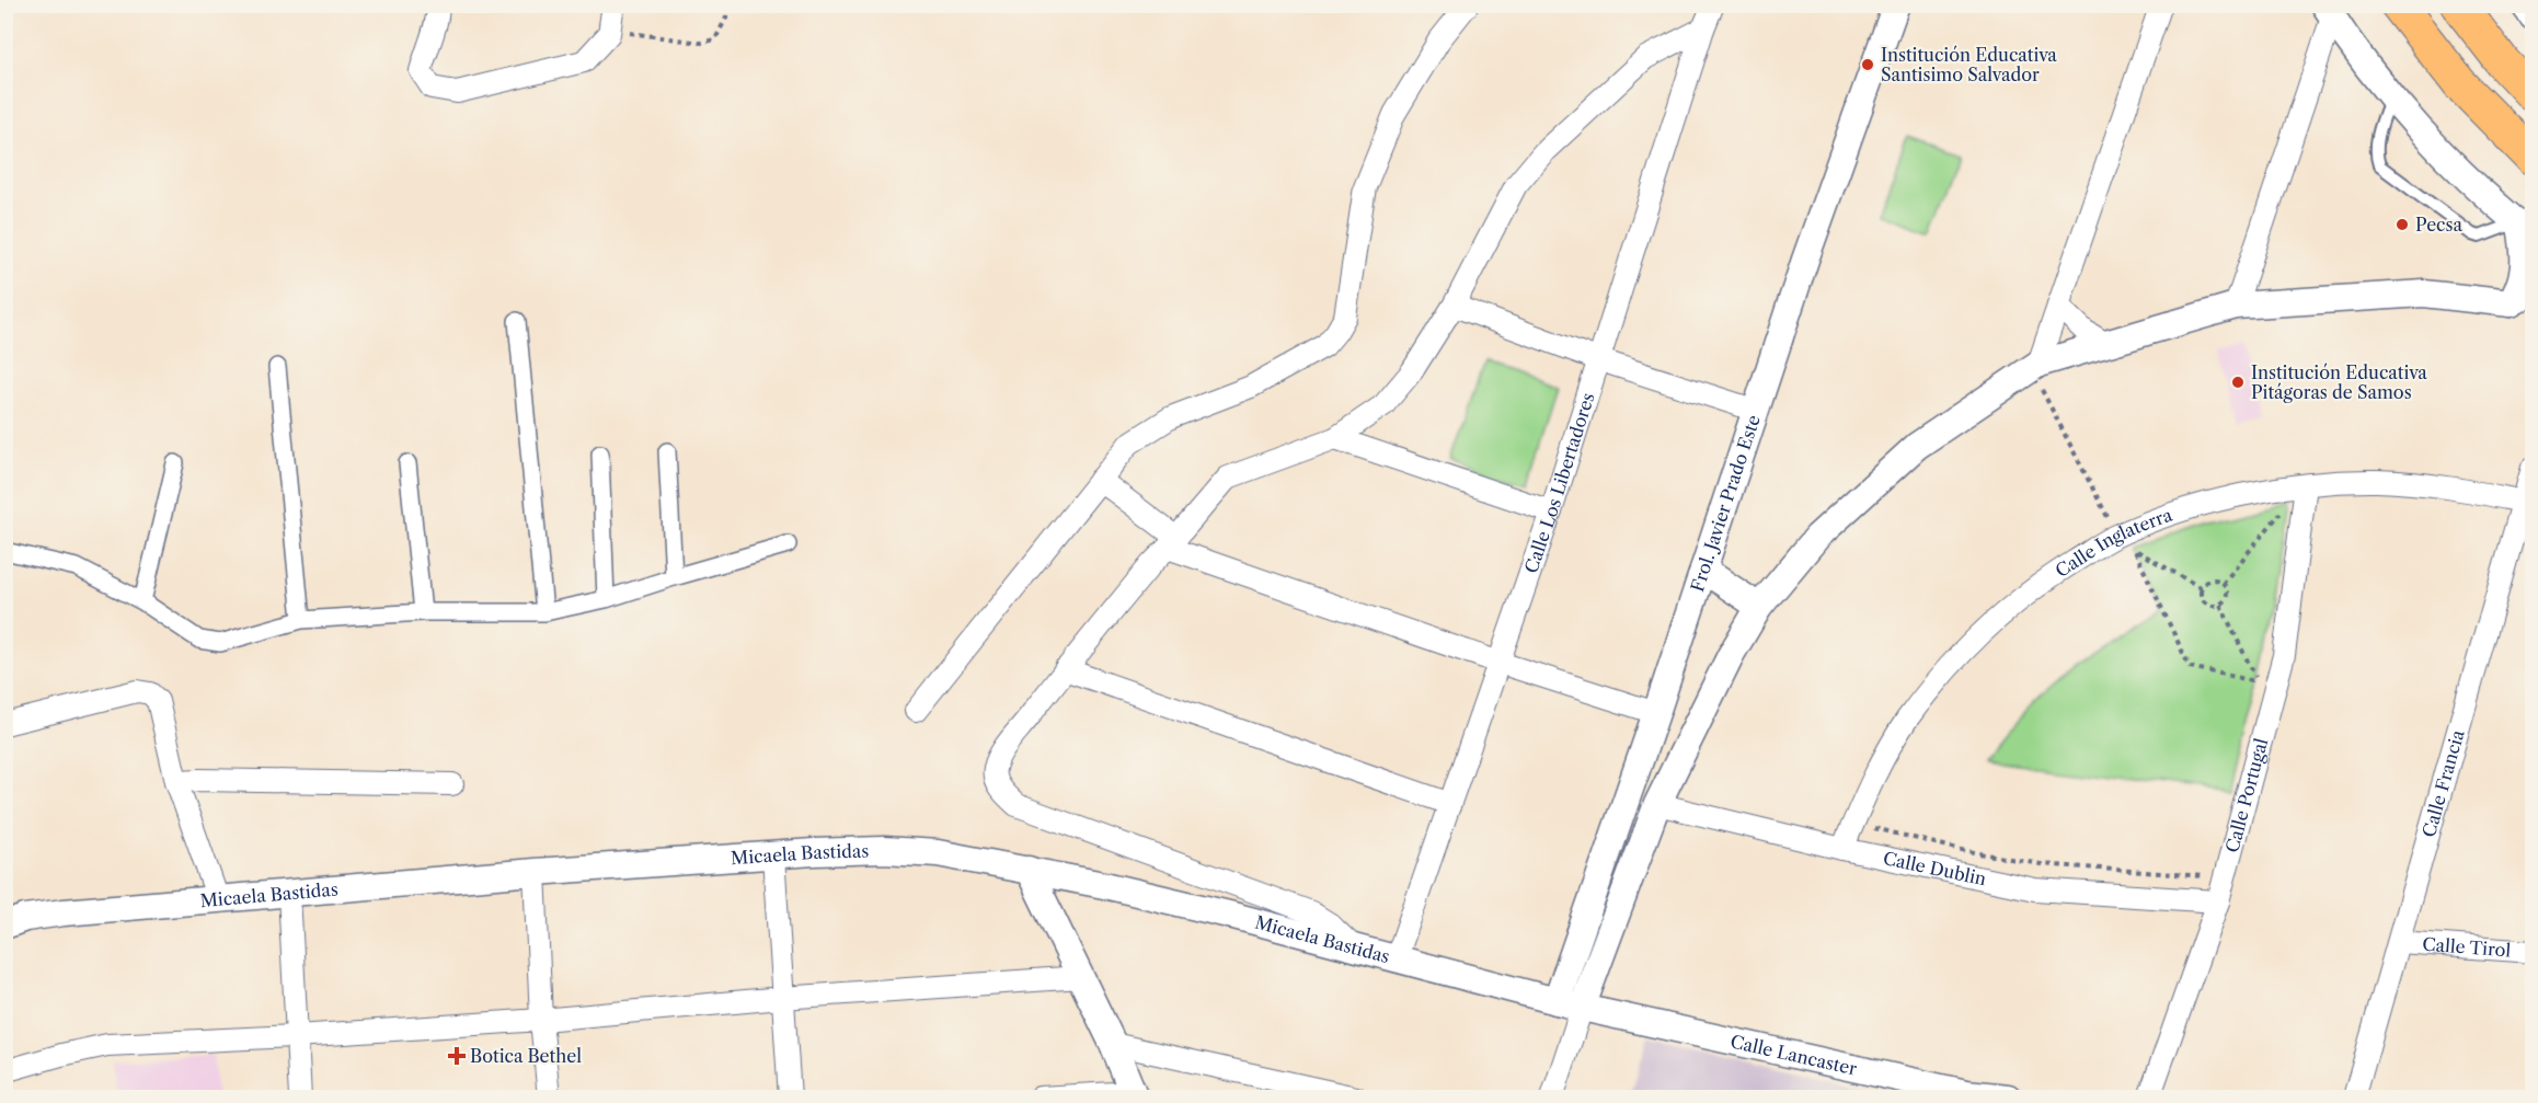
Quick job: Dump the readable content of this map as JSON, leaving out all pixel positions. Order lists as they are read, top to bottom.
{
  "streets": {
    "street": [
      "Calle Los Libertadores",
      "Frol. Javier Prado Este",
      "Calle Inglaterra",
      "Calle Francia",
      "Calle Portugal",
      "Micaela Bastidas",
      "Calle Dublin",
      "Calle Tirol",
      "Calle Lancaster"
    ]
  },
  "crossings": [
    ["Calle Los Libertadores", "Micaela Bastidas"],
    ["Frol. Javier Prado Este", "Micaela Bastidas"],
    ["Frol. Javier Prado Este", "Calle Lancaster"],
    ["Calle Inglaterra", "Calle Francia"],
    ["Calle Inglaterra", "Calle Portugal"],
    ["Calle Inglaterra", "Calle Dublin"],
    ["Calle Francia", "Calle Tirol"],
    ["Calle Portugal", "Calle Dublin"],
    ["Micaela Bastidas", "Calle Lancaster"]
  ],
  "places": {
    "other": ["Institución Educativa Santisimo Salvador", "Pecsa", "Institución Educativa Pitágoras de Samos"],
    "health": ["Botica Bethel"]
  }
}
